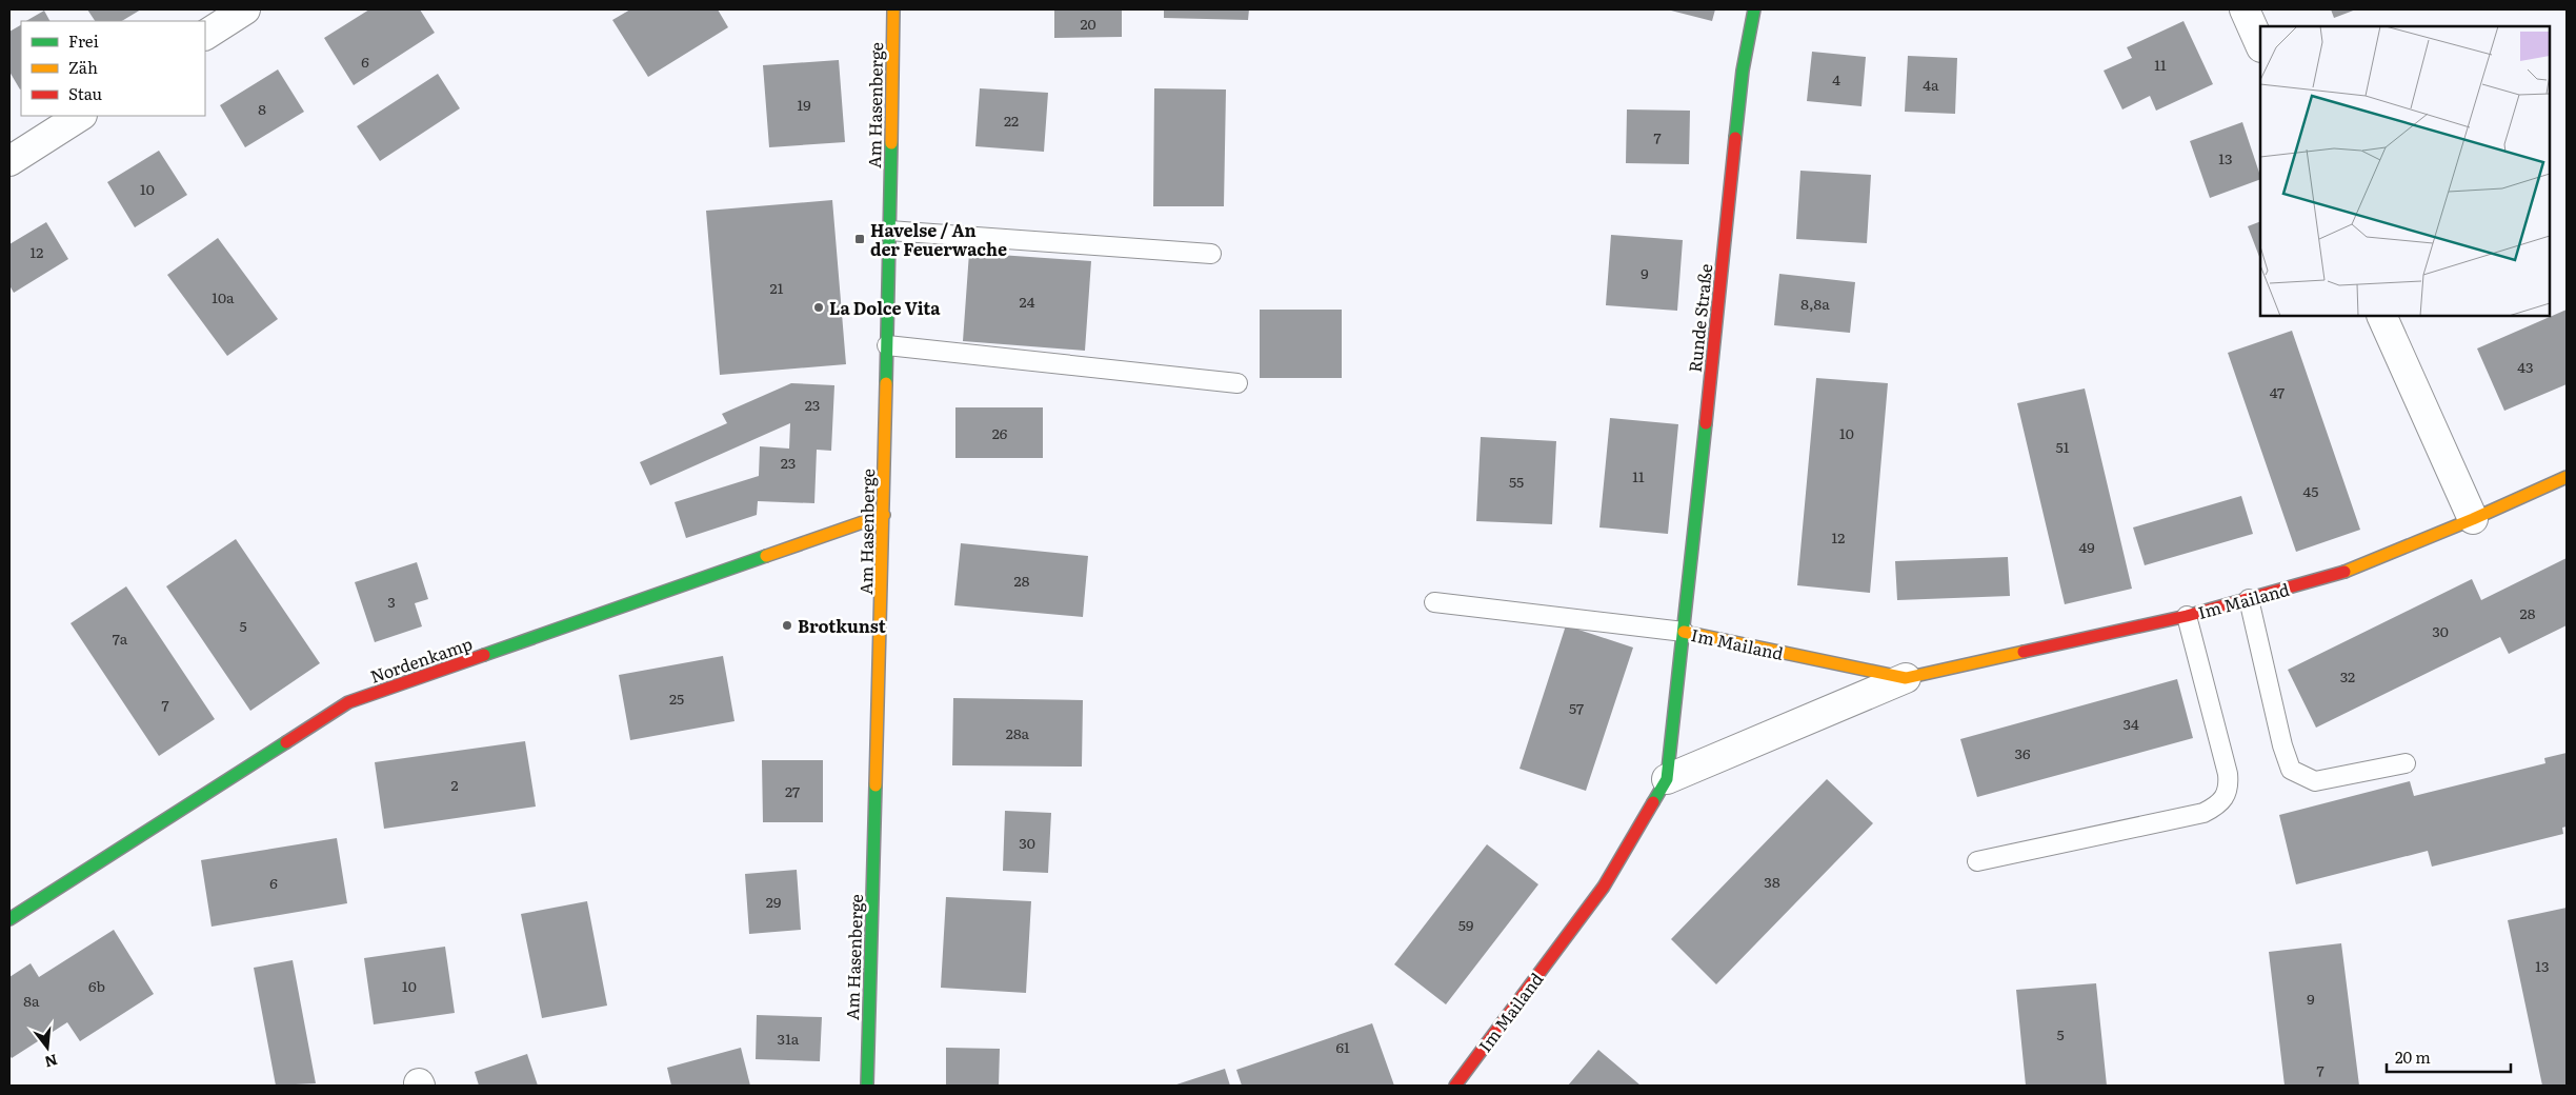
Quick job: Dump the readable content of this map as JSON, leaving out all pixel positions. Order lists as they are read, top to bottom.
{
  "streets": {
    "street": [
      "Am Hasenberge",
      "Runde Straße",
      "Im Mailand",
      "Nordenkamp"
    ]
  },
  "crossings": [
    ["Am Hasenberge", "Nordenkamp"],
    ["Runde Straße", "Im Mailand"]
  ],
  "places": {
    "transit": ["Havelse / An der Feuerwache"],
    "other": ["La Dolce Vita", "Brotkunst"]
  },
  "house_numbers": [
    "20",
    "6",
    "11",
    "4",
    "4a",
    "19",
    "8",
    "22",
    "7",
    "13",
    "10",
    "12",
    "9",
    "21",
    "10a",
    "24",
    "8,8a",
    "43",
    "47",
    "23",
    "26",
    "10",
    "51",
    "23",
    "11",
    "55",
    "45",
    "12",
    "49",
    "28",
    "3",
    "28",
    "5",
    "30",
    "7a",
    "32",
    "25",
    "7",
    "57",
    "34",
    "28a",
    "36",
    "2",
    "27",
    "30",
    "38",
    "6",
    "29",
    "59",
    "13",
    "6b",
    "10",
    "9",
    "8a",
    "5",
    "31a",
    "61",
    "7"
  ],
  "legend": ["Frei", "Zäh", "Stau"],
  "scale_bar": "20 m",
  "north": "bottom"
}
